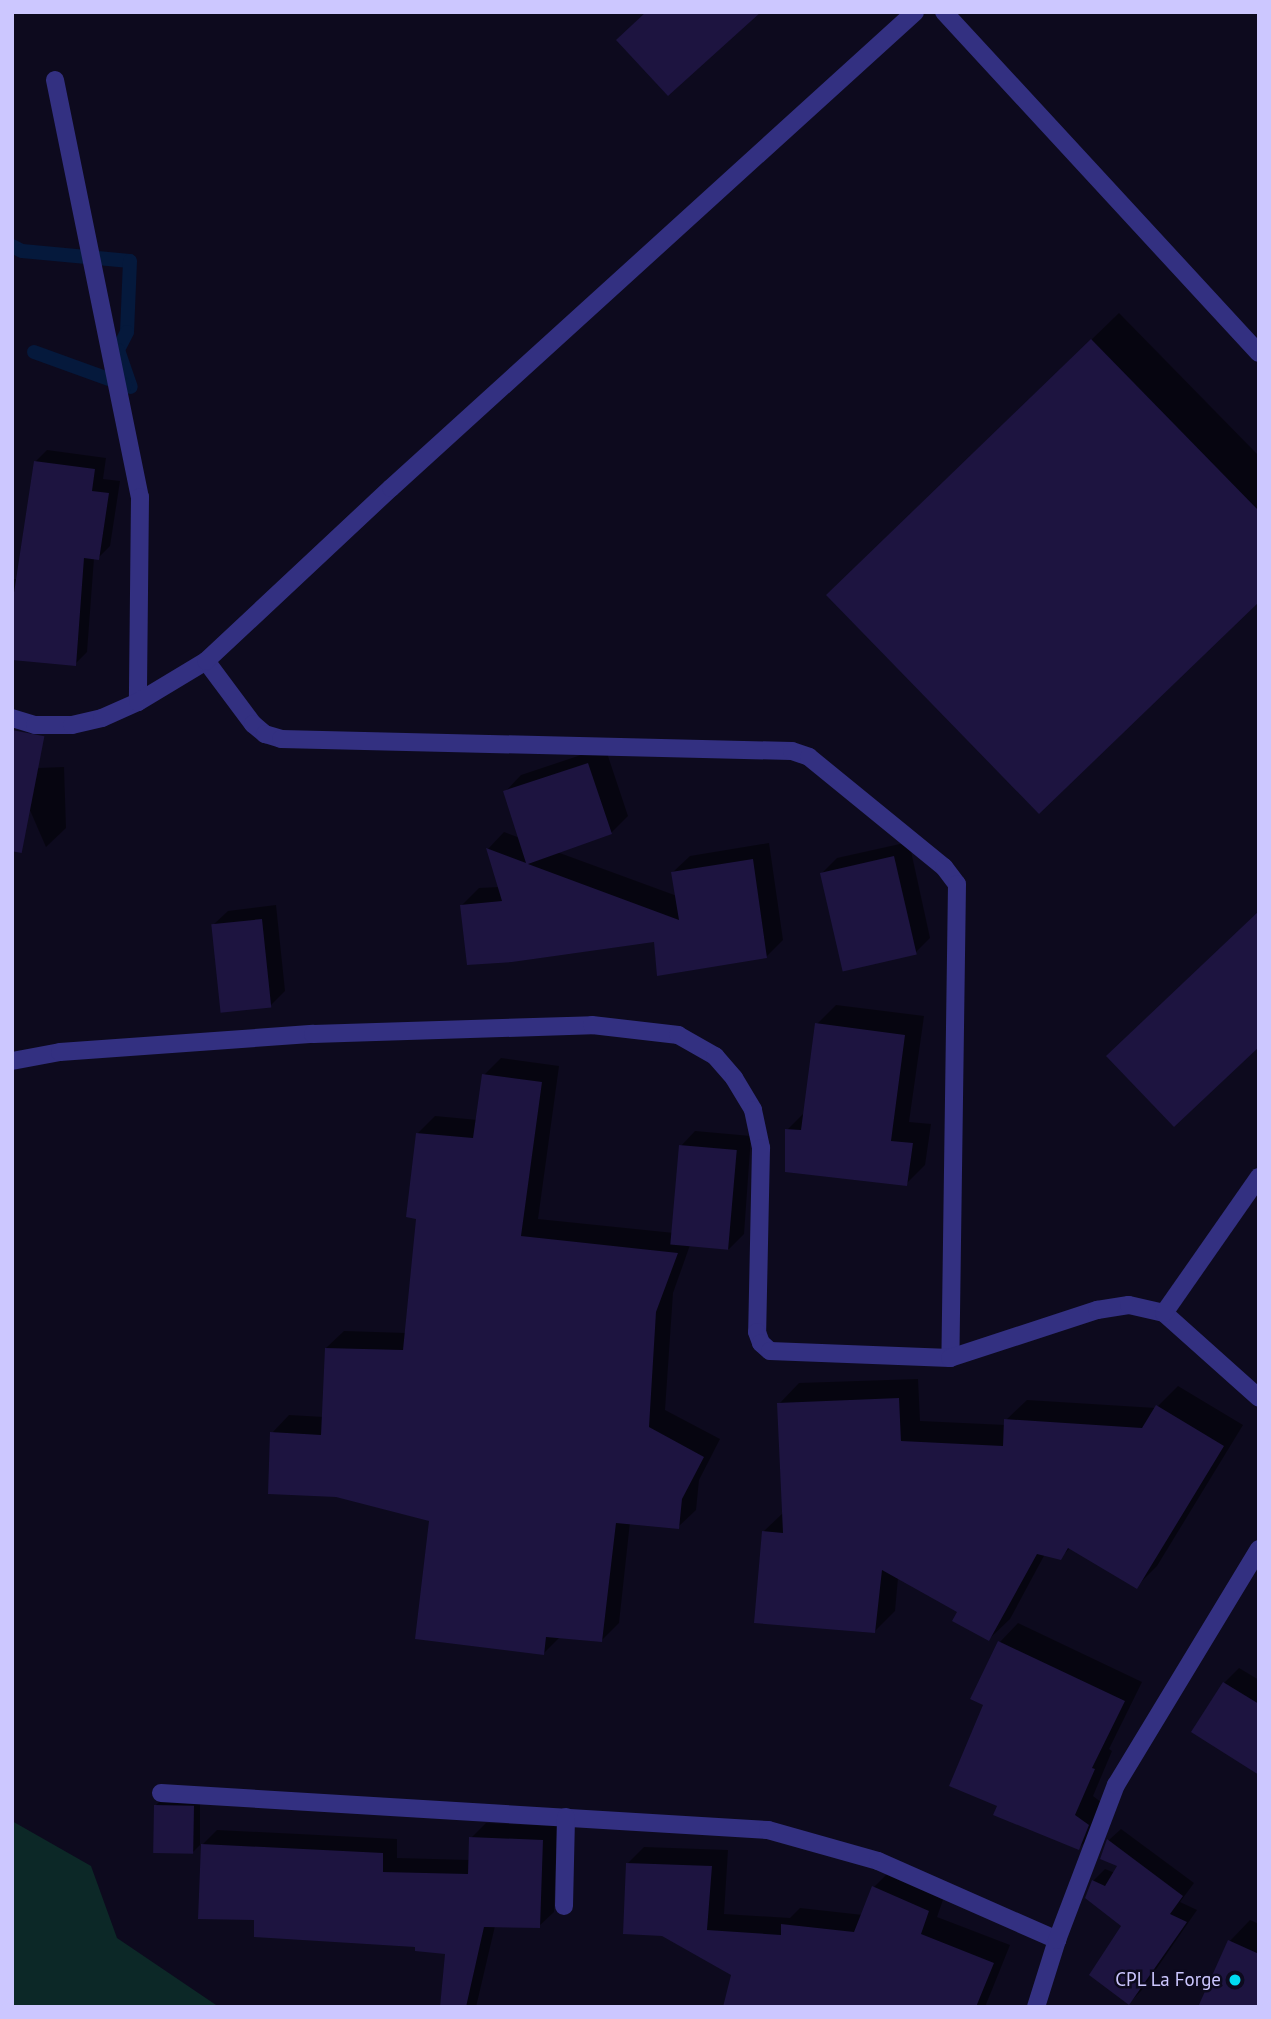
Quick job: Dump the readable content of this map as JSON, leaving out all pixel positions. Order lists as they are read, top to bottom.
{
  "places": ["CPL La Forge"]
}
